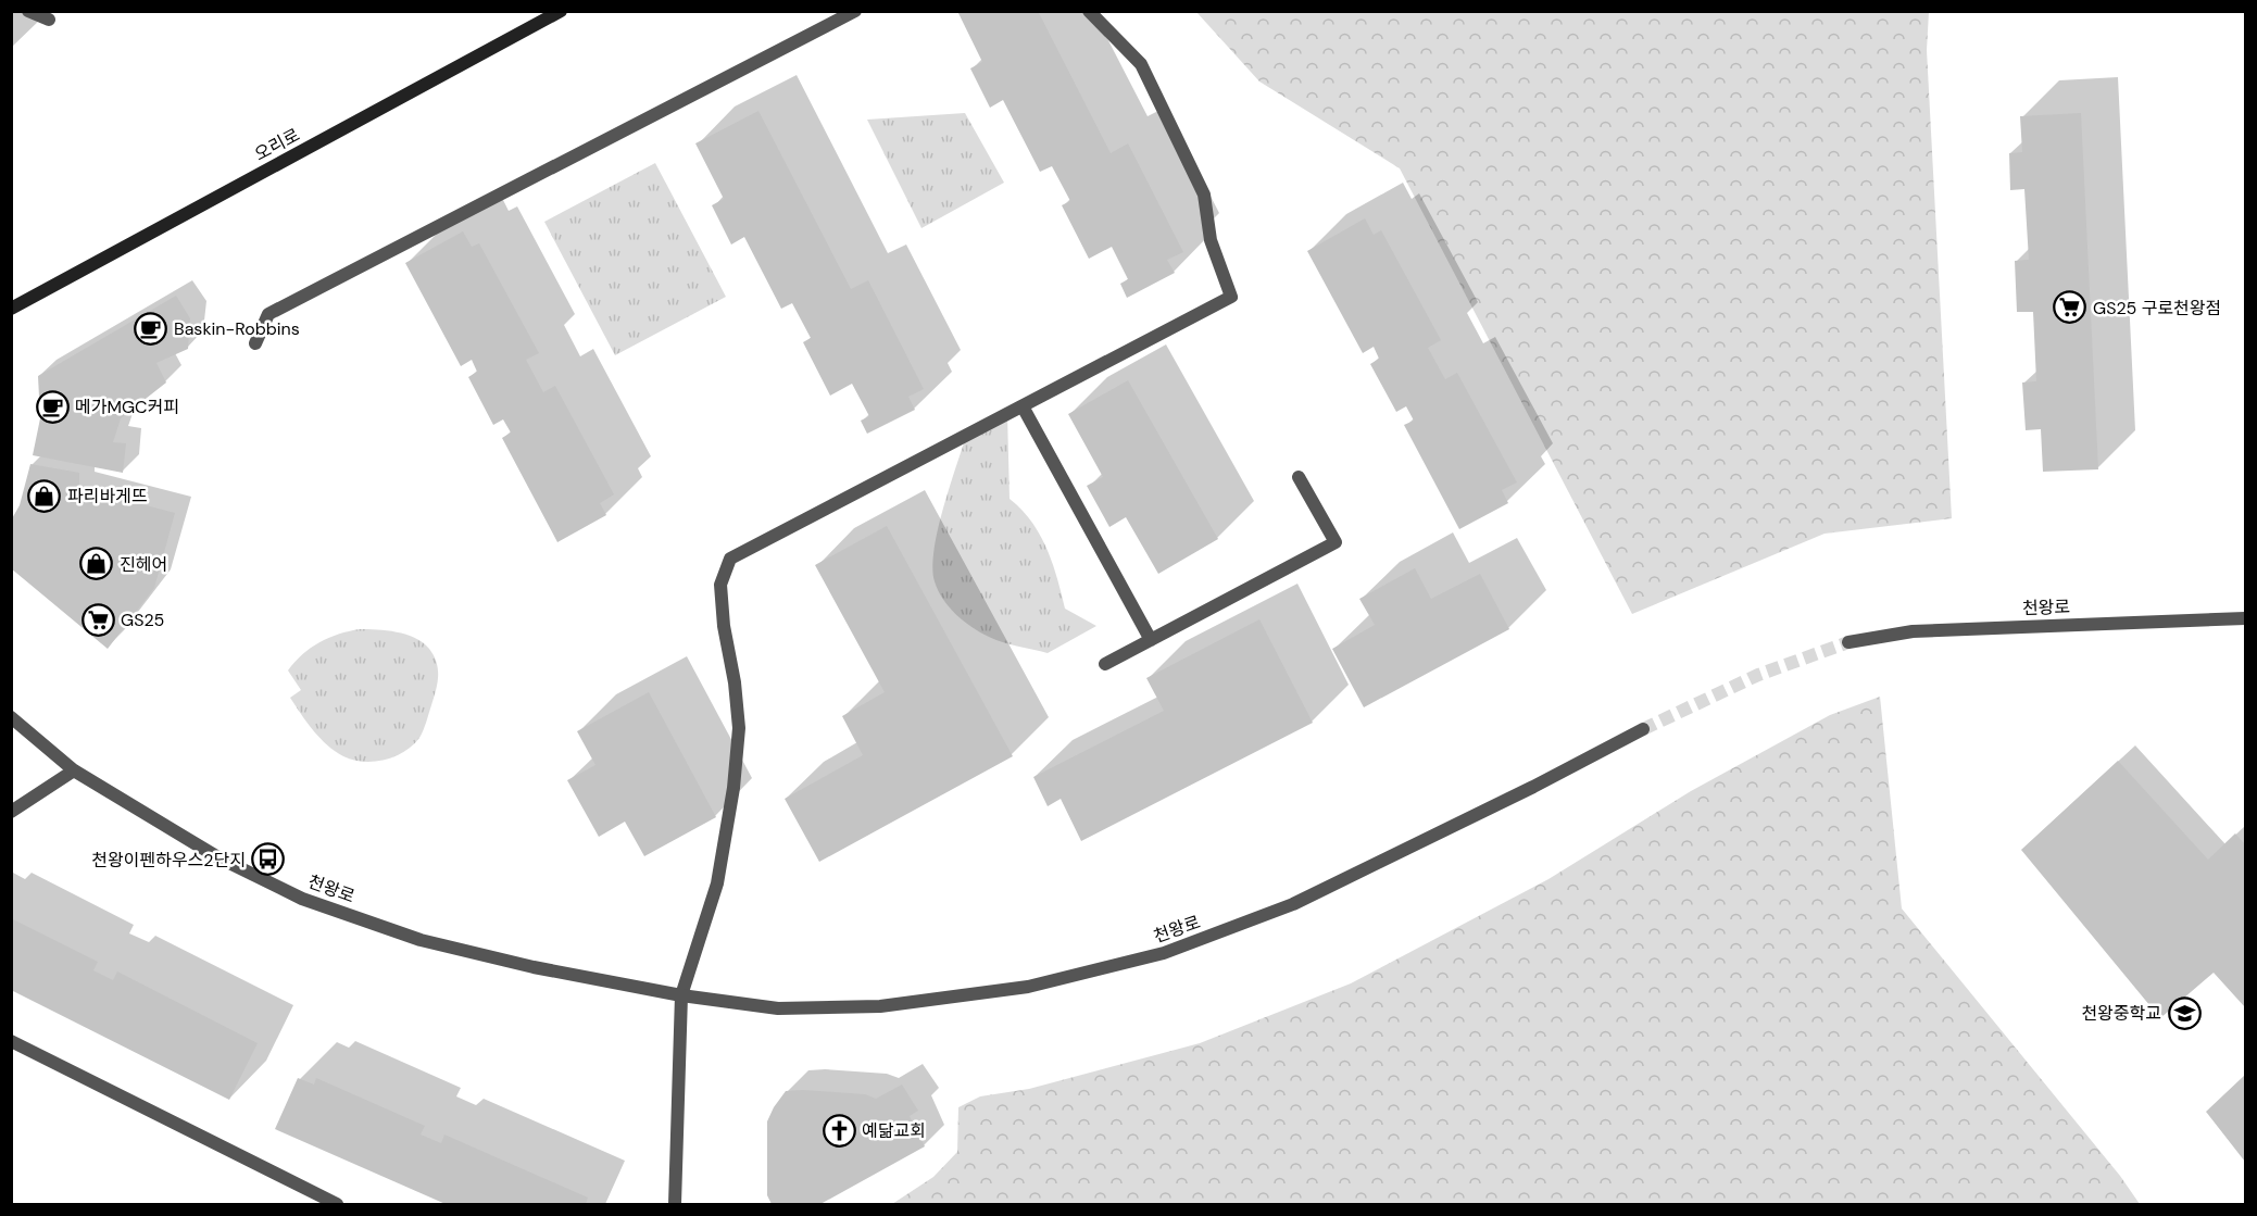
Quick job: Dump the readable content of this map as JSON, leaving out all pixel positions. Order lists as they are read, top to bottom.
{
  "streets": {
    "main road": ["오리로"],
    "street": ["천왕로"]
  },
  "places": {
    "supermarket": ["GS25 구로천왕점", "GS25"],
    "cafe": ["Baskin-Robbins", "메가MGC커피"],
    "shop": ["파리바게뜨", "진헤어"],
    "bus stop": ["천왕이펜하우스2단지"],
    "school or university": ["천왕중학교"],
    "church": ["예닮교회"]
  }
}
